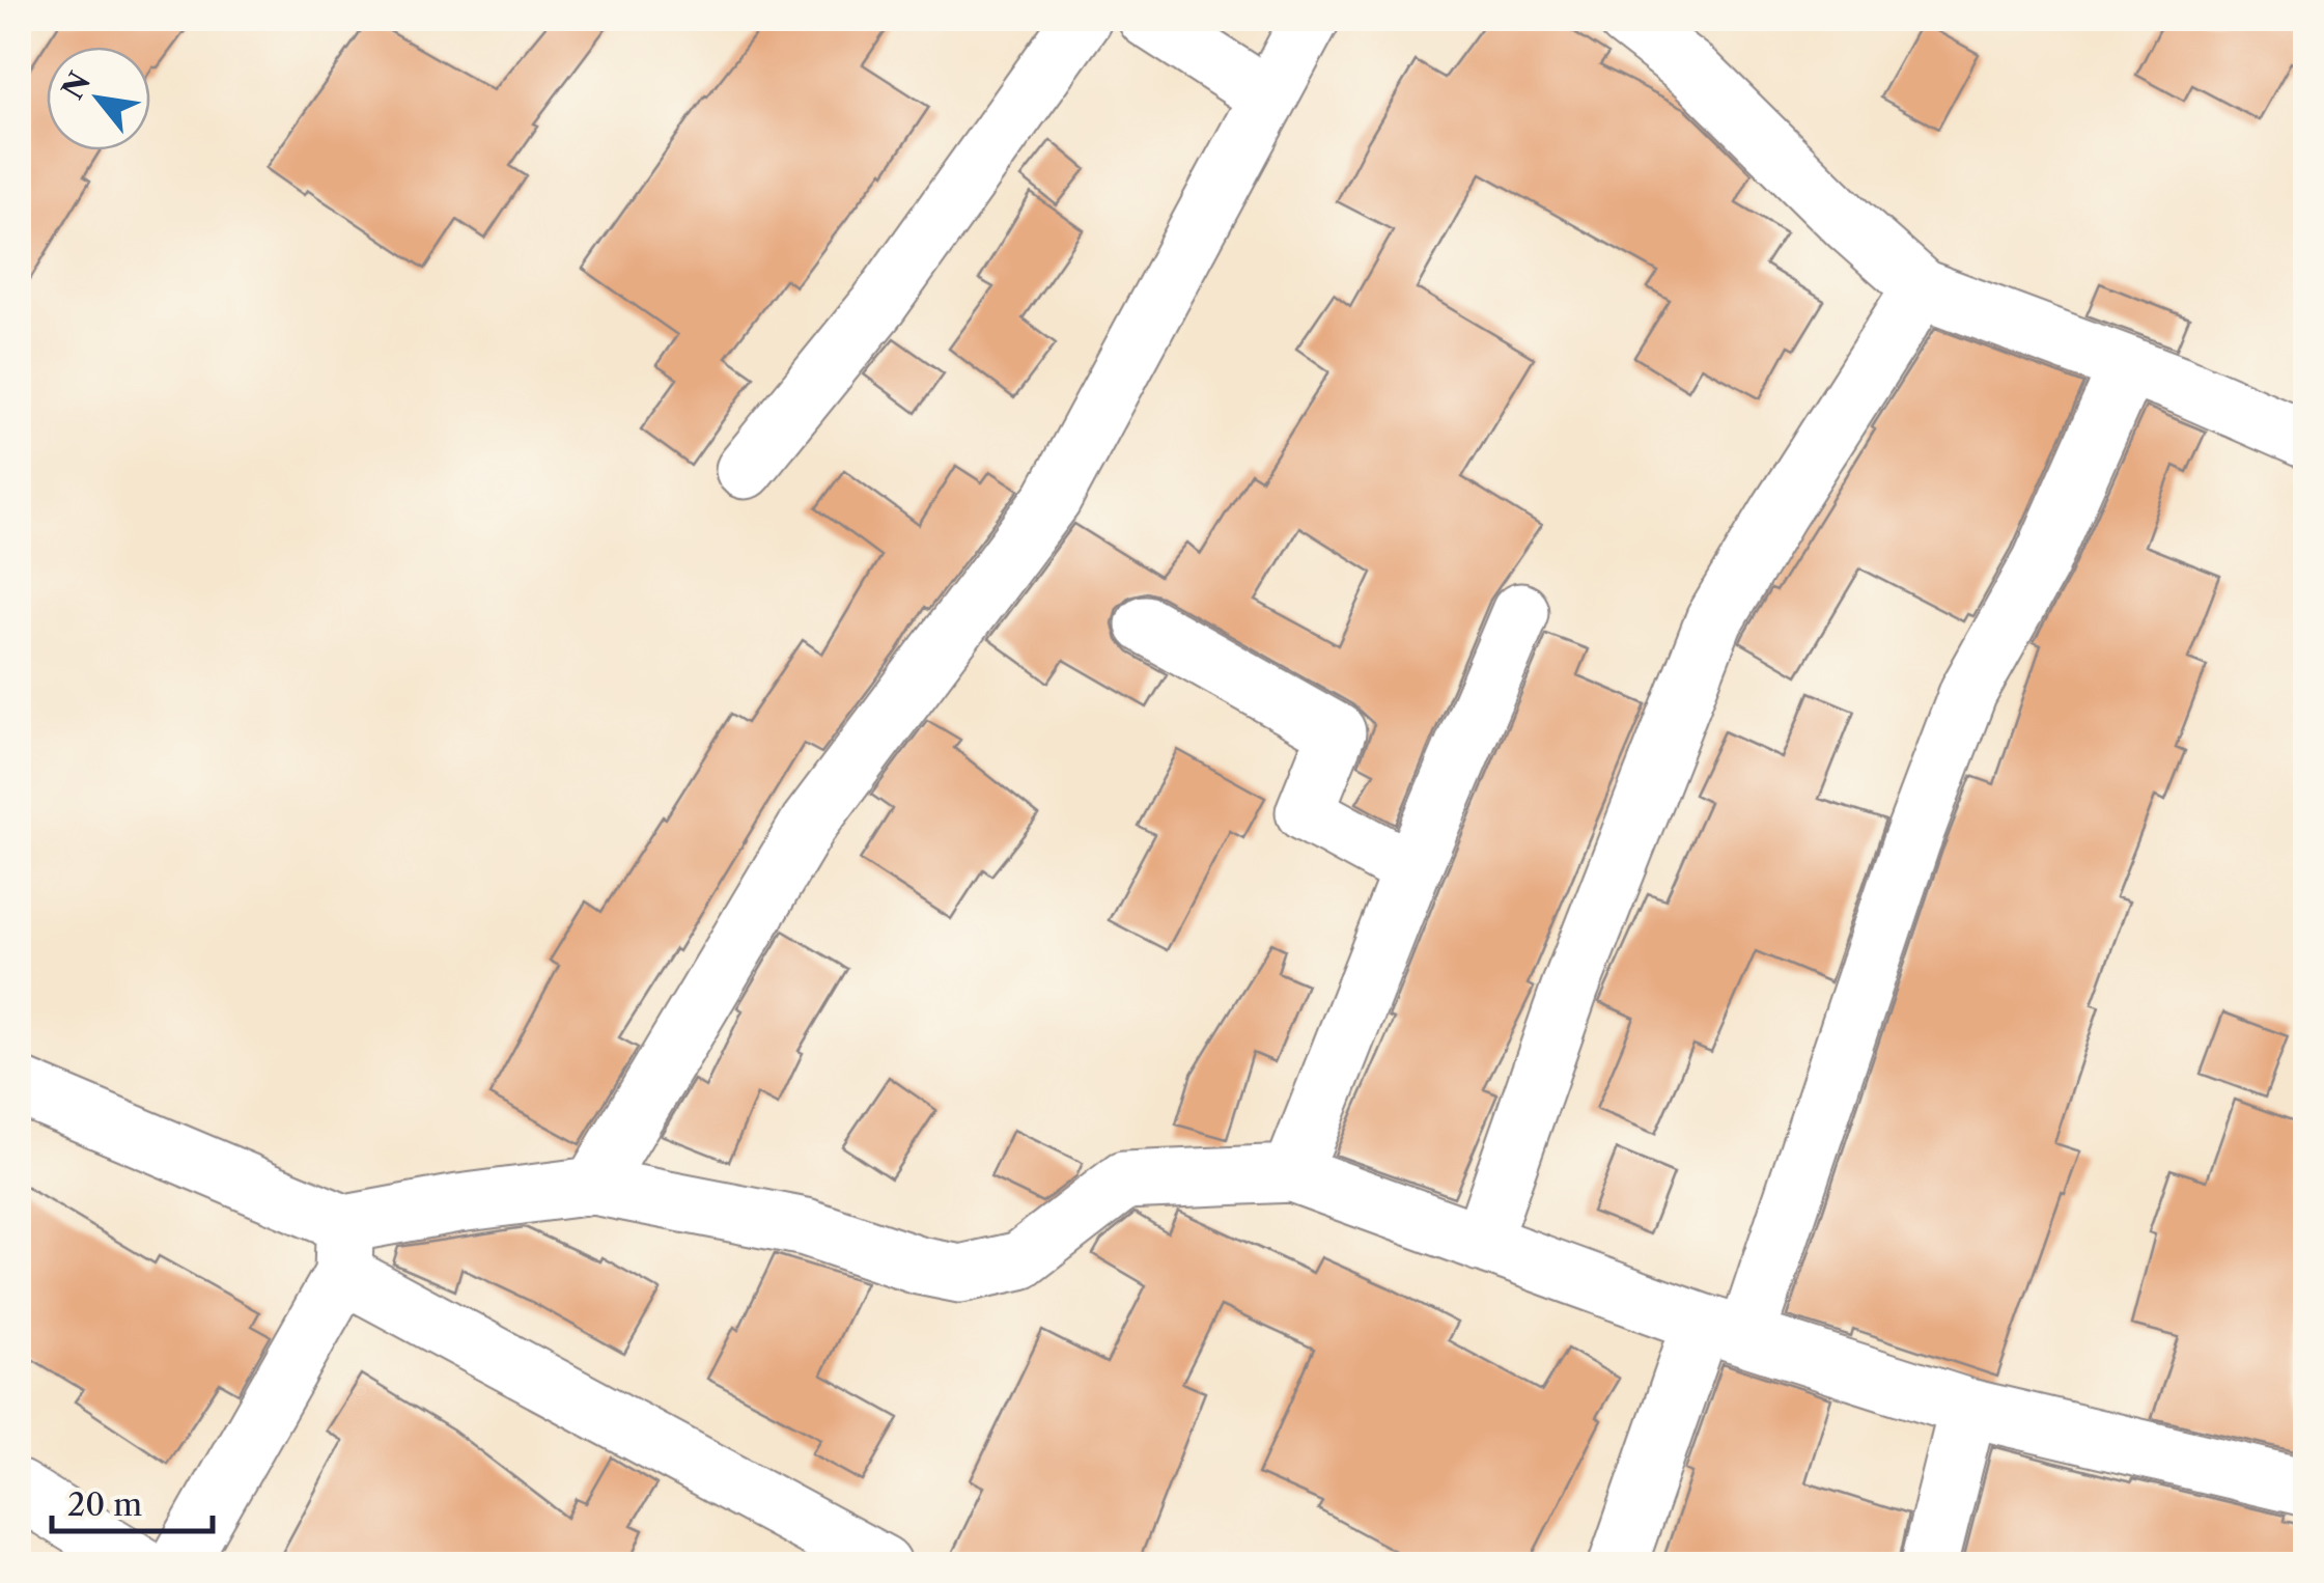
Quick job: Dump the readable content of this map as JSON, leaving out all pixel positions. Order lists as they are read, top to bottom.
{
  "scale_bar": "20 m",
  "north": "top left"
}
